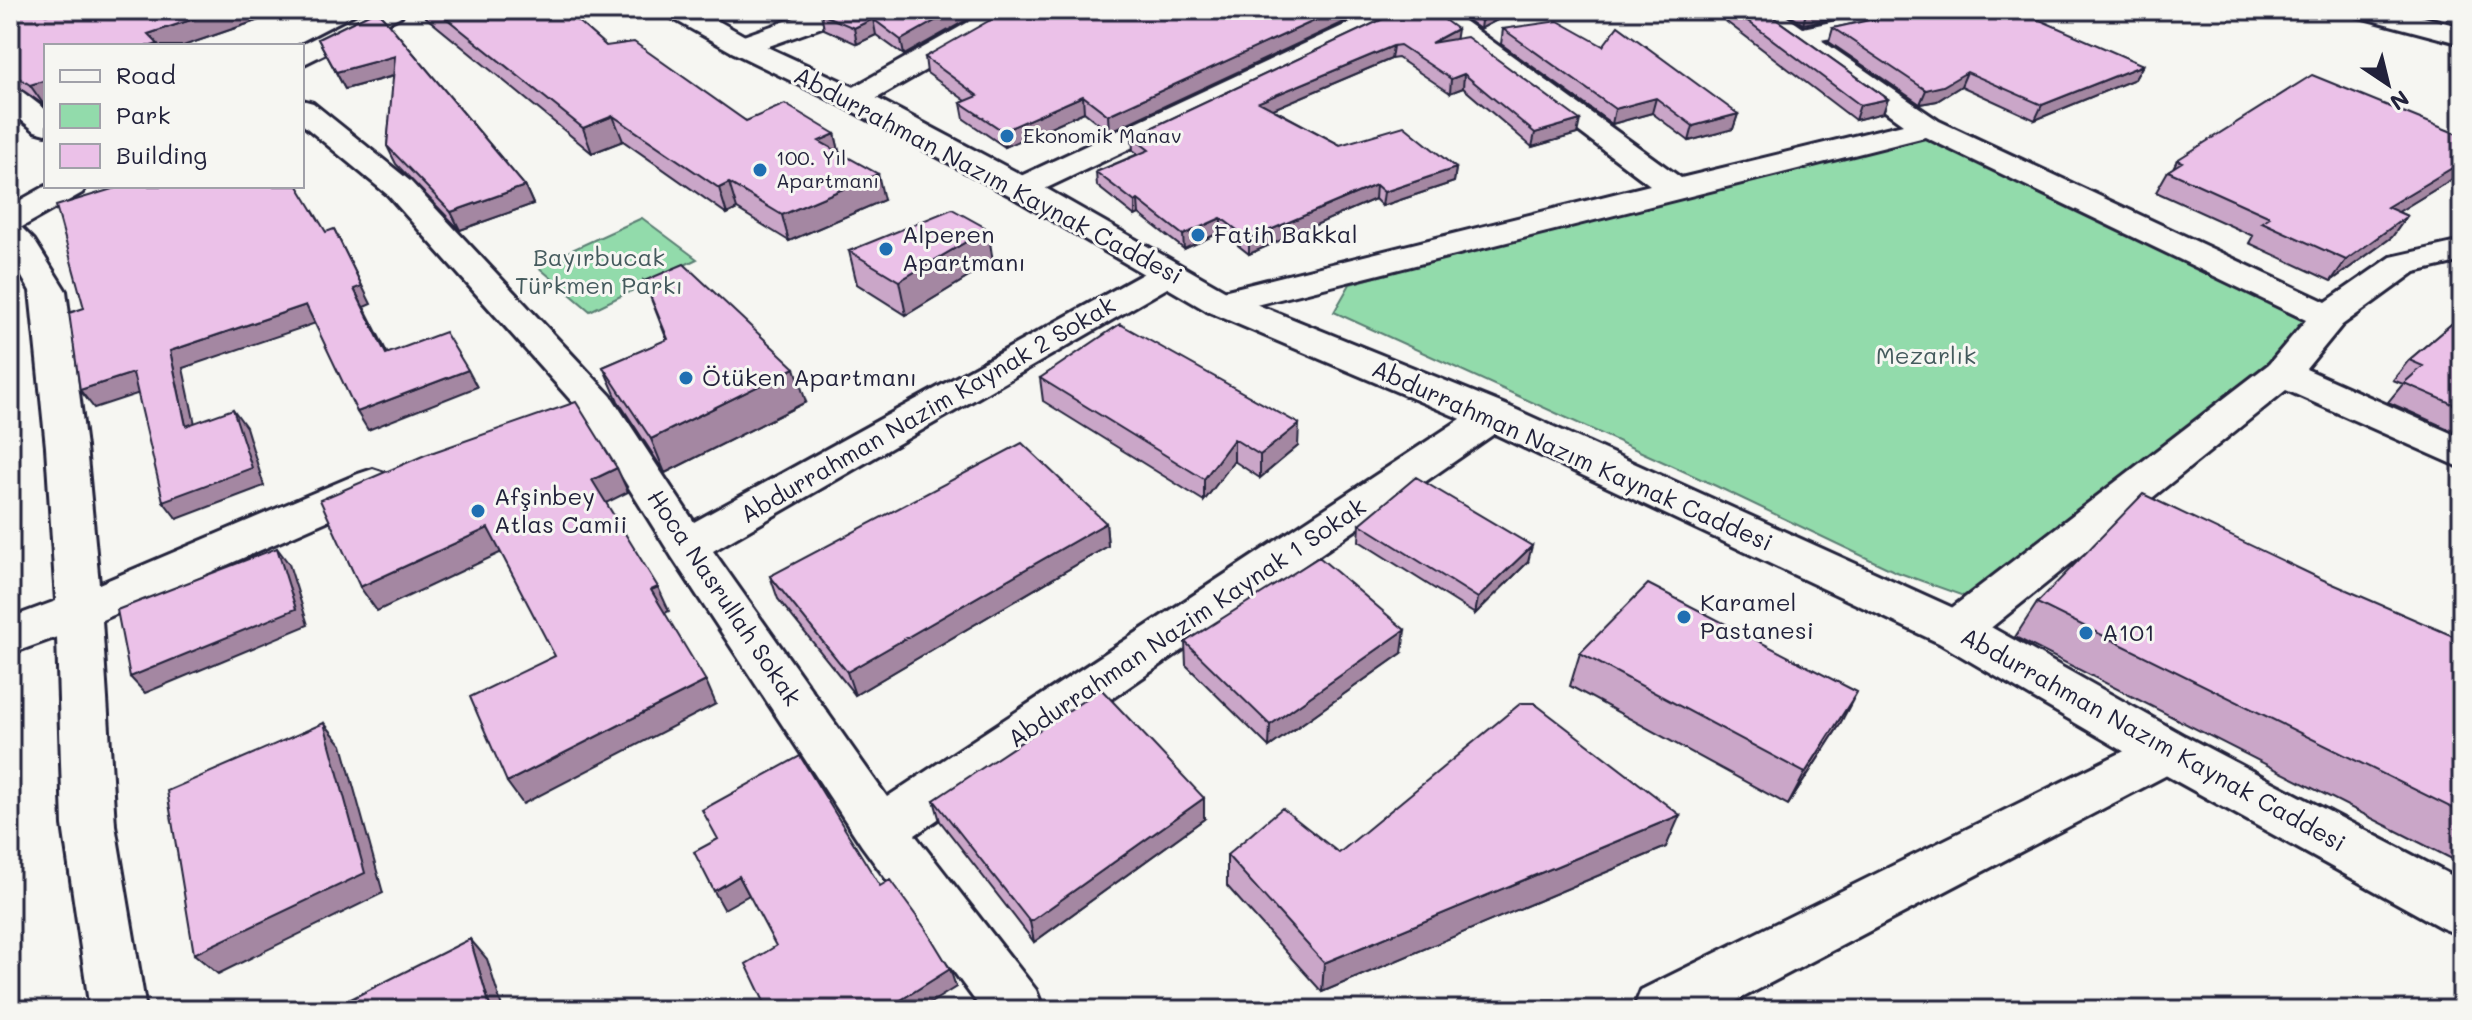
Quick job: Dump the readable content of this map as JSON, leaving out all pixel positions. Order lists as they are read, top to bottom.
{
  "streets": {
    "street": [
      "Abdurrahman Nazım Kaynak Caddesi",
      "Abdurrahman Nazim Kaynak 2 Sokak",
      "Hoca Nasrullah Sokak",
      "Abdurrahman Nazim Kaynak 1 Sokak"
    ]
  },
  "crossings": [
    ["Abdurrahman Nazım Kaynak Caddesi", "Abdurrahman Nazim Kaynak 2 Sokak"],
    ["Abdurrahman Nazım Kaynak Caddesi", "Abdurrahman Nazim Kaynak 1 Sokak"],
    ["Abdurrahman Nazim Kaynak 2 Sokak", "Hoca Nasrullah Sokak"],
    ["Hoca Nasrullah Sokak", "Abdurrahman Nazim Kaynak 1 Sokak"]
  ],
  "parks": ["Bayırbucak Türkmen Parkı", "Mezarlık"],
  "places": [
    "Ekonomik Manav",
    "100. Yıl Apartmanı",
    "Fatih Bakkal",
    "Alperen Apartmanı",
    "Ötüken Apartmanı",
    "Afşinbey Atlas Camii",
    "Karamel Pastanesi",
    "A101"
  ],
  "legend": ["Road", "Park", "Building"],
  "north": "bottom right"
}
